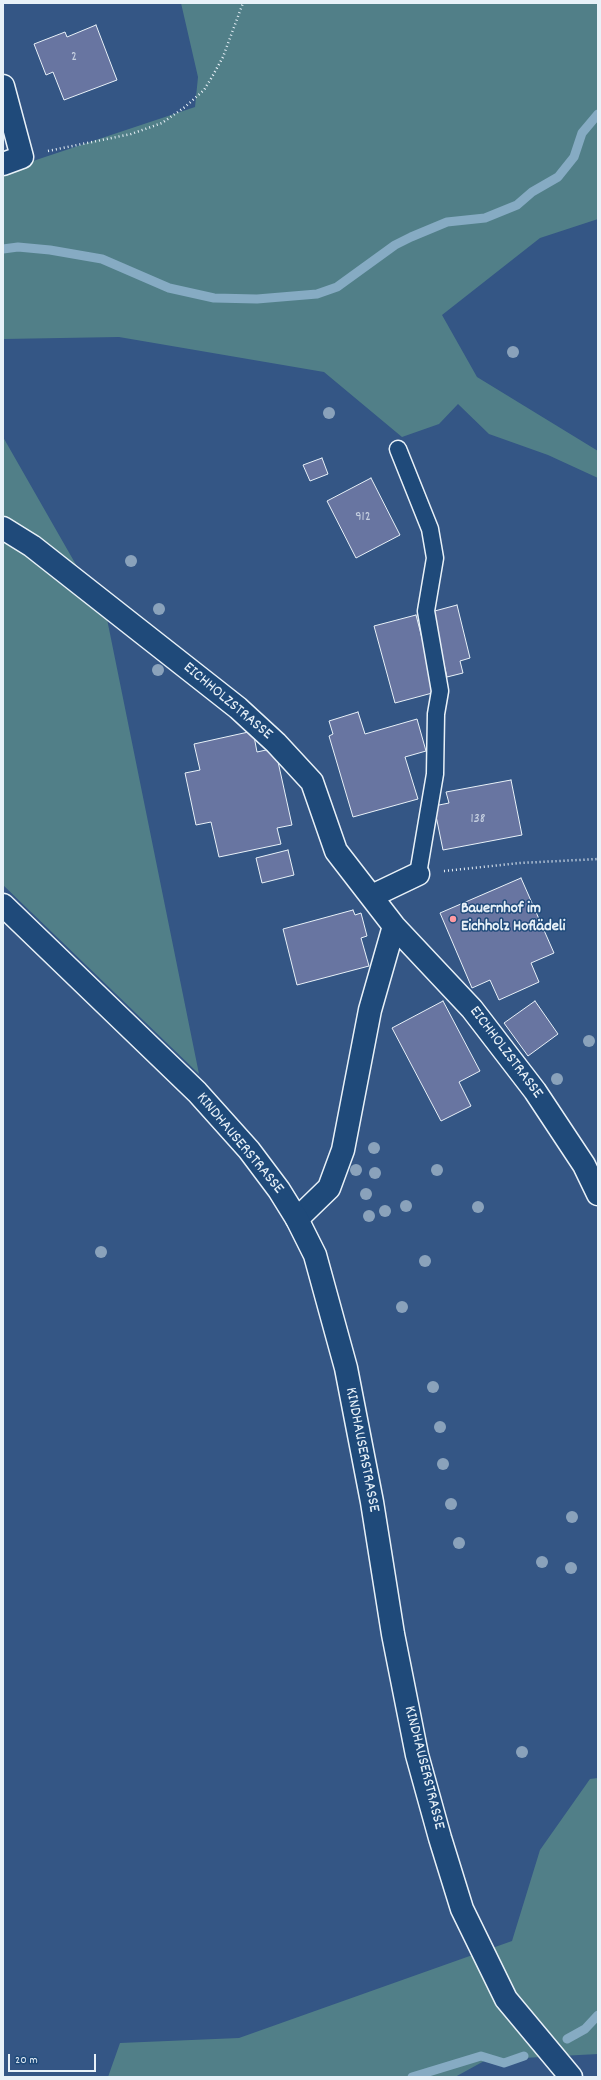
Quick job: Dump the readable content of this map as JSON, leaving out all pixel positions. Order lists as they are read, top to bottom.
{
  "streets": {
    "street": ["EICHHOLZSTRASSE", "KINDHAUSERSTRASSE"]
  },
  "places": ["Bauernhof im Eichholz Hoflädeli"],
  "house_numbers": ["2", "912", "138"],
  "scale_bar": "20 m"
}
